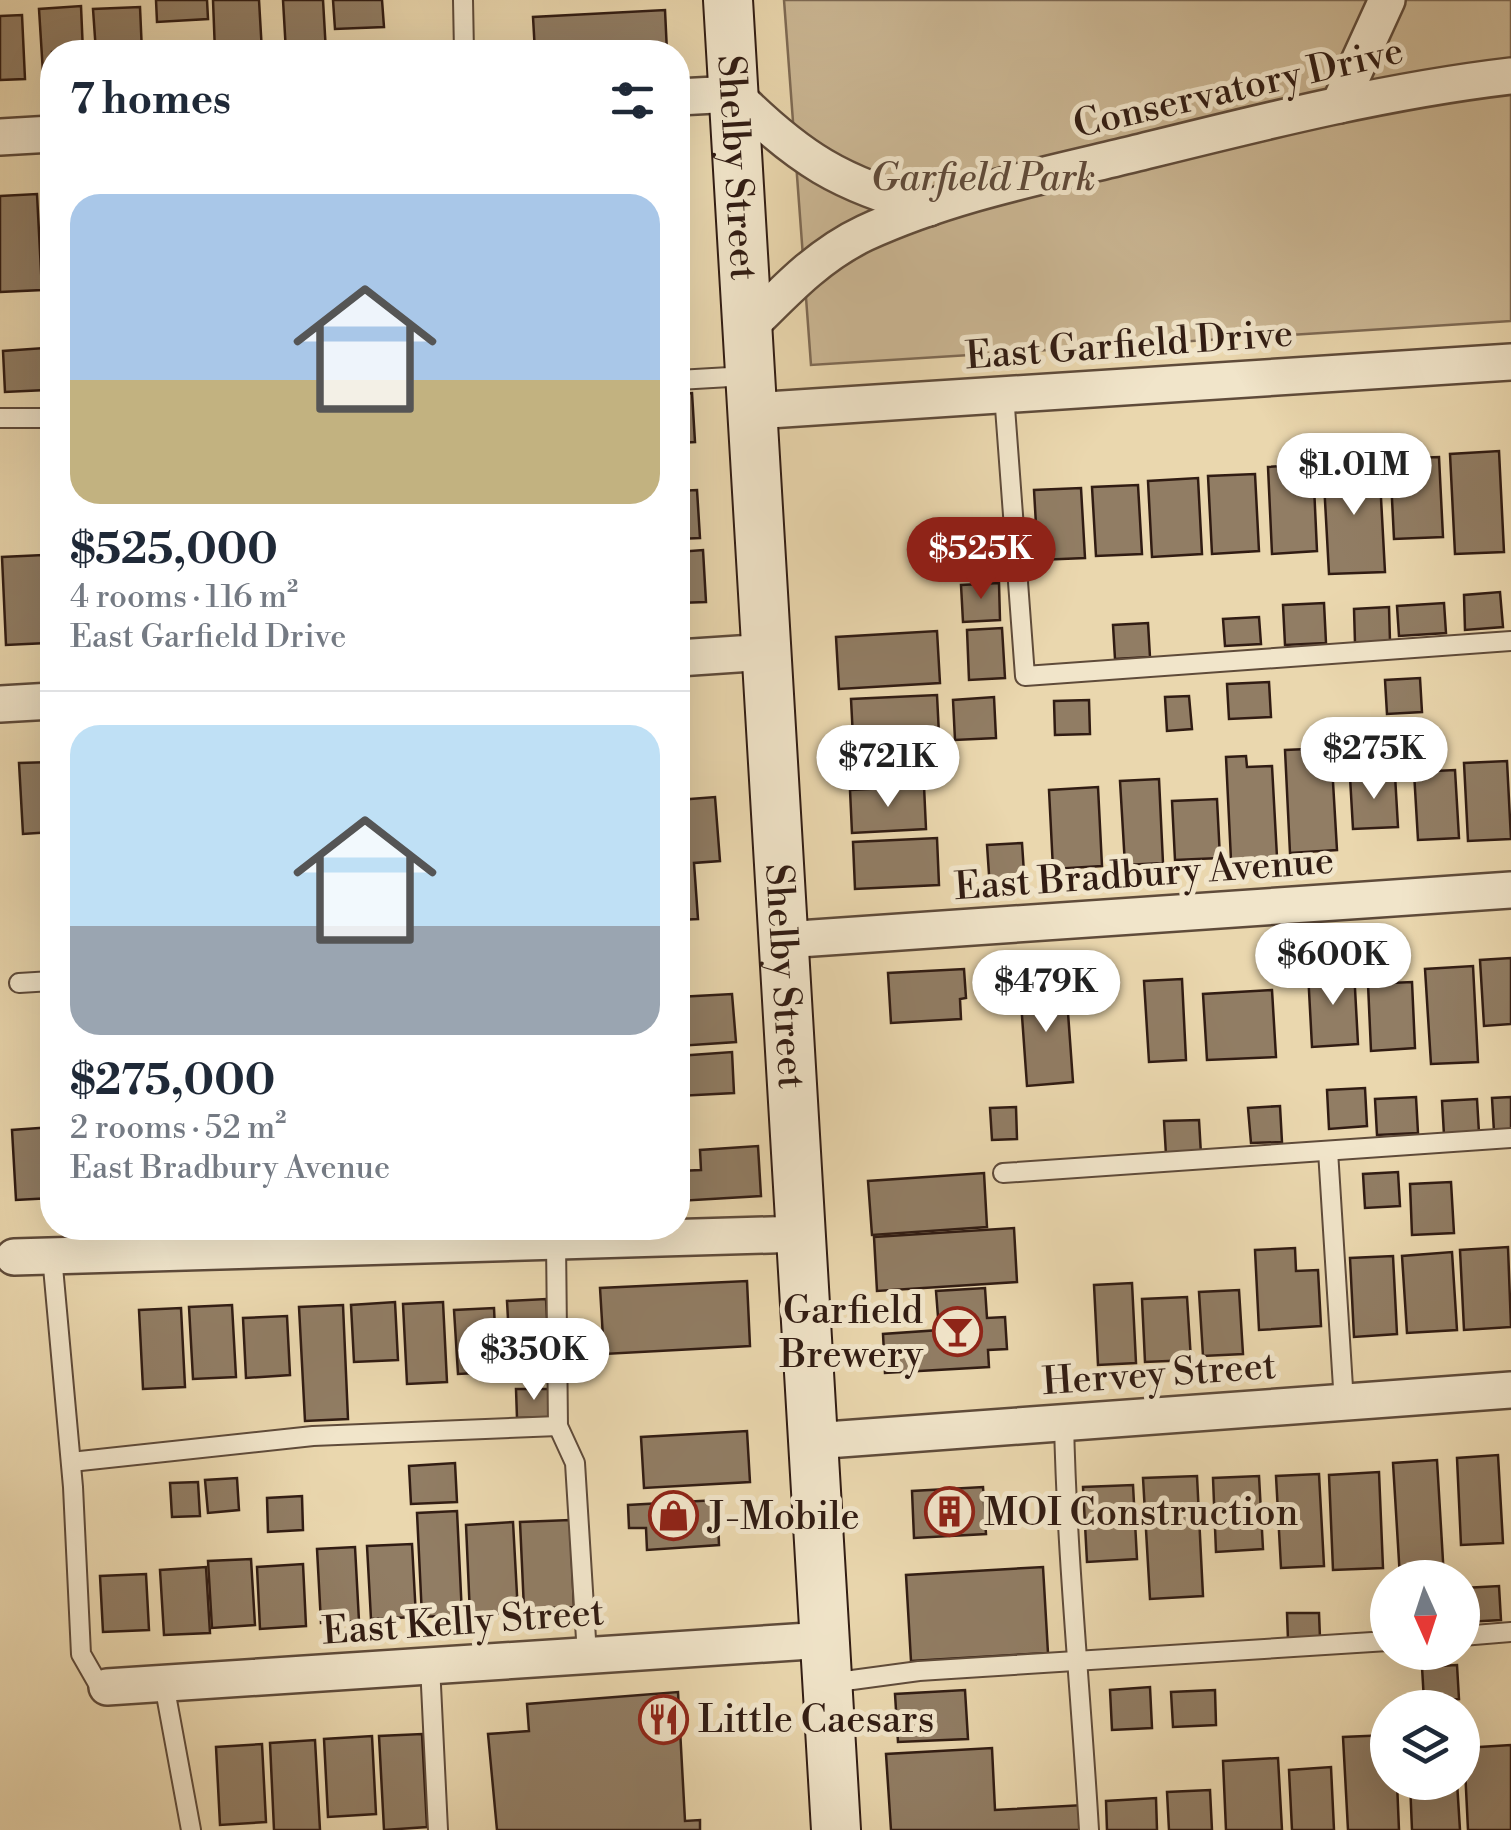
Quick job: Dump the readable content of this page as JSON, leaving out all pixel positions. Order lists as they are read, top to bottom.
{
  "streets": {
    "main road": ["Shelby Street"],
    "street": [
      "Conservatory Drive",
      "East Garfield Drive",
      "East Bradbury Avenue",
      "Hervey Street",
      "East Kelly Street"
    ]
  },
  "crossings": [
    ["Conservatory Drive", "Shelby Street"],
    ["Shelby Street", "East Garfield Drive"],
    ["Shelby Street", "East Bradbury Avenue"],
    ["Shelby Street", "Hervey Street"],
    ["Shelby Street", "East Kelly Street"]
  ],
  "parks": ["Garfield Park"],
  "places": {
    "bar": ["Garfield Brewery"],
    "building": ["MOI Construction"],
    "shop": ["J-Mobile"],
    "restaurant": ["Little Caesars"]
  },
  "north": "bottom",
  "page": {
    "heading": "7 homes",
    "list": [
      {
        "name": "$525,000",
        "note": "4 rooms · 116 m² · East Garfield Drive"
      },
      {
        "name": "$275,000",
        "note": "2 rooms · 52 m² · East Bradbury Avenue"
      }
    ],
    "price": [
      "$1.01M",
      "$525K",
      "$275K",
      "$721K",
      "$600K",
      "$479K",
      "$350K"
    ]
  }
}
